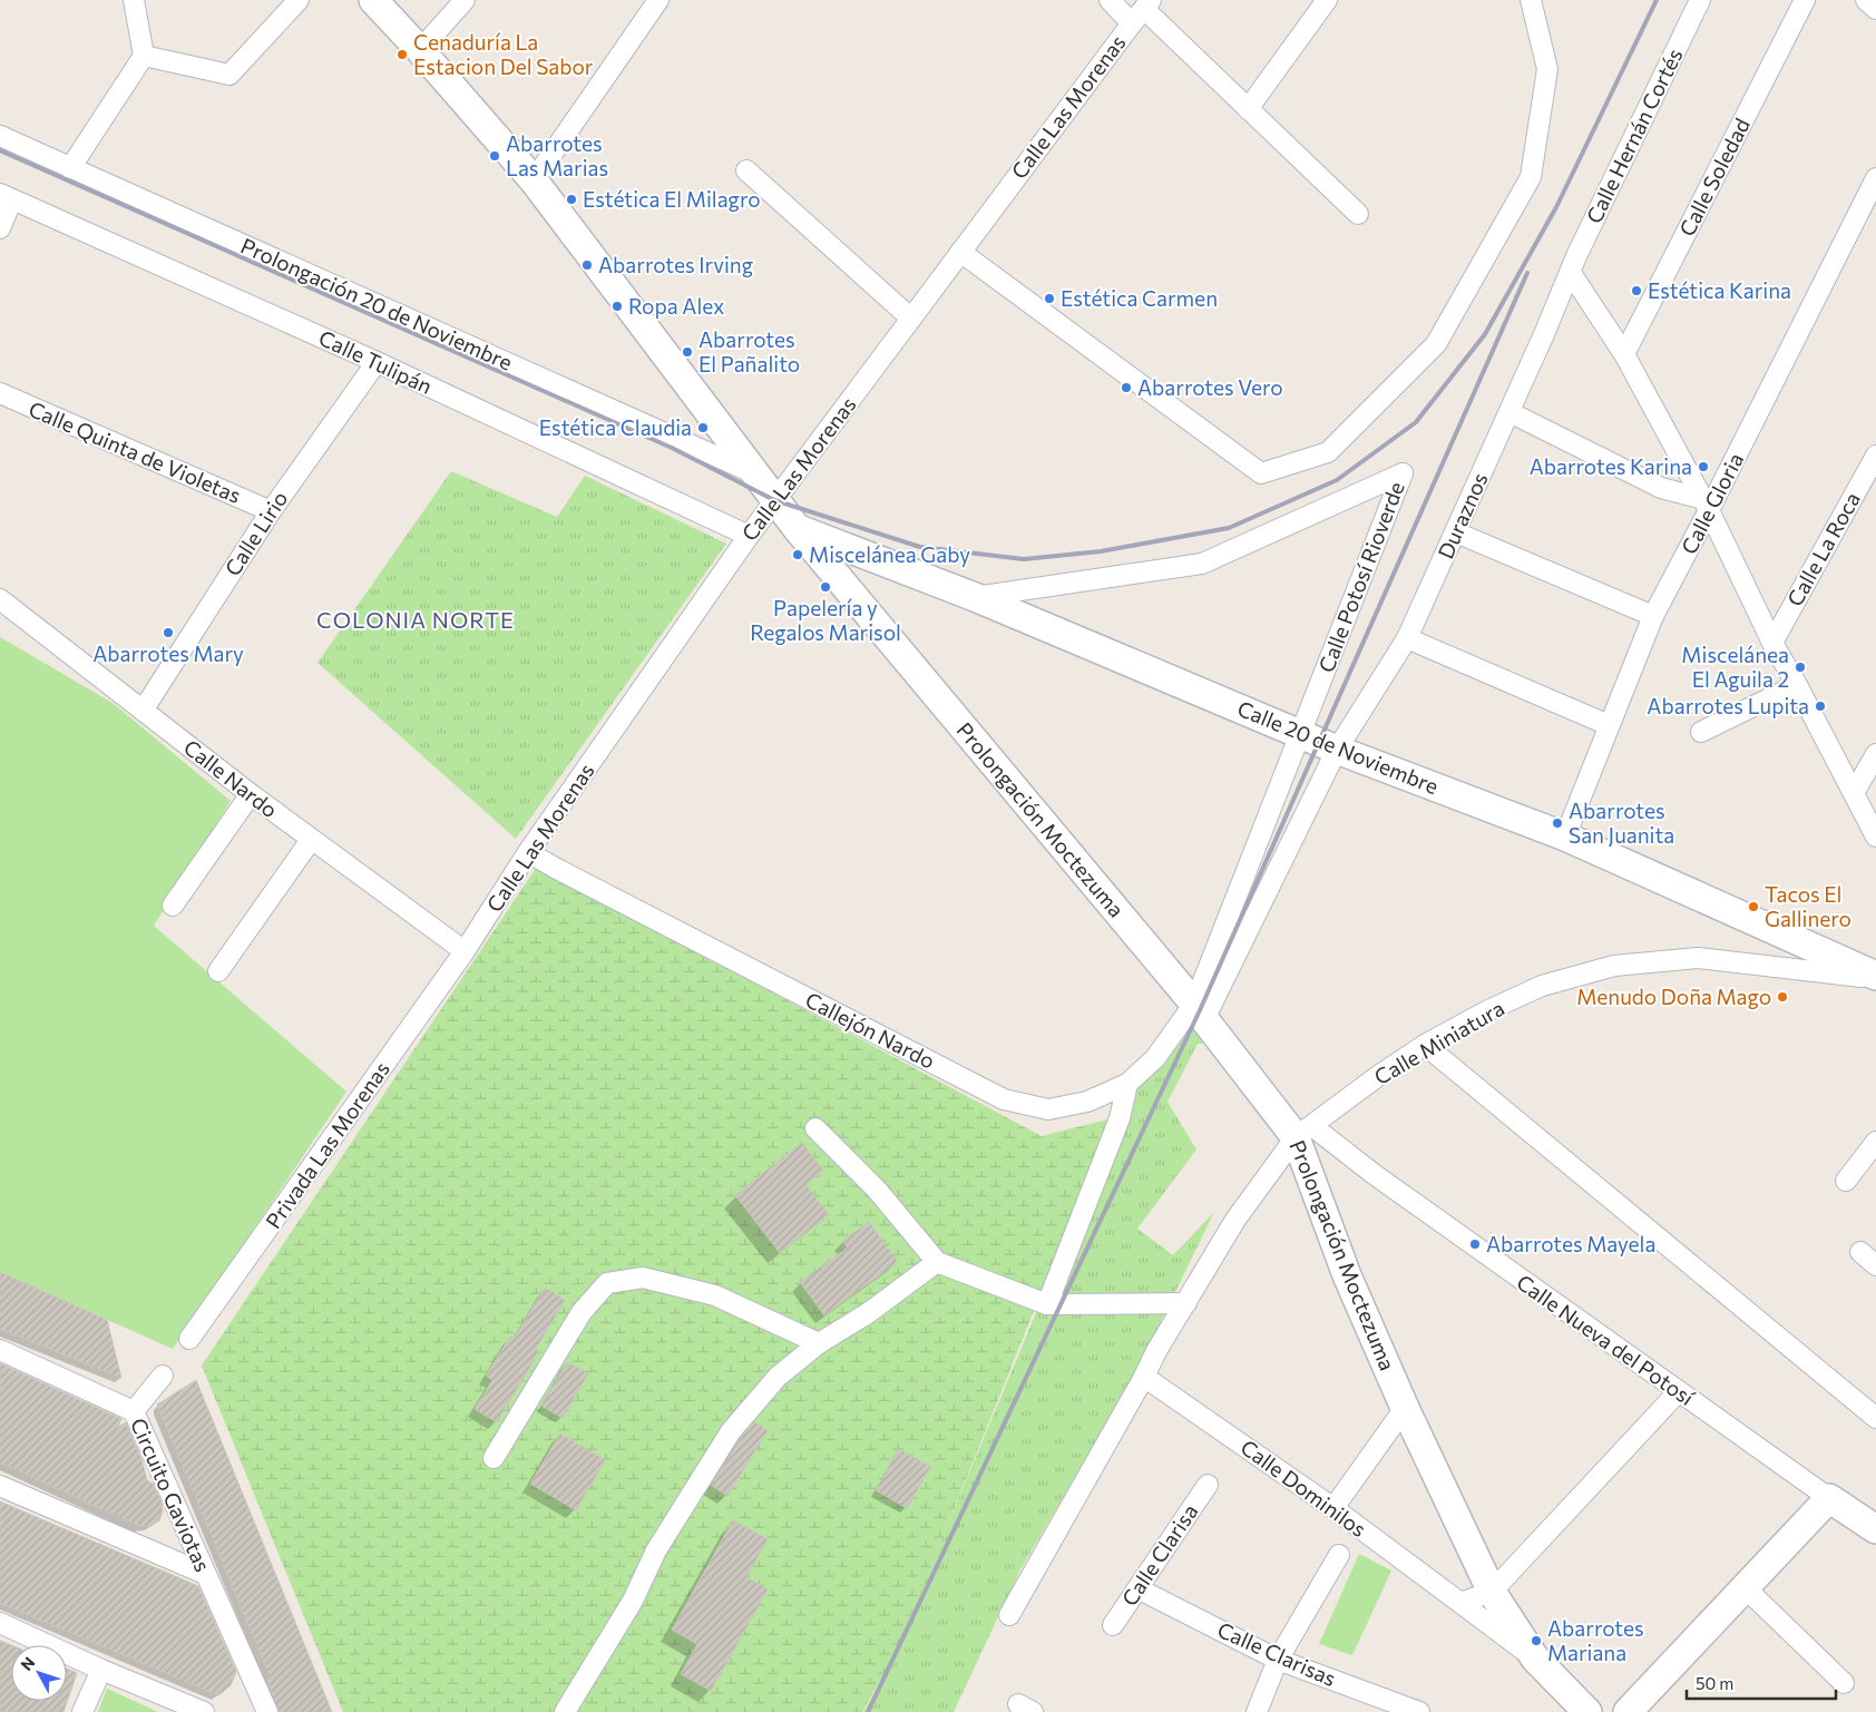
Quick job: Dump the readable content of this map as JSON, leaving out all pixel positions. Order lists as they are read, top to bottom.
{
  "streets": {
    "main road": ["Calle 20 de Noviembre", "Prolongación Moctezuma", "Calle Nueva del Potosí"],
    "street": [
      "Calle Las Morenas",
      "Calle Hernán Cortés",
      "Calle Soledad",
      "Prolongación 20 de Noviembre",
      "Calle Tulipán",
      "Calle Quinta de Violetas",
      "Calle Gloria",
      "Duraznos",
      "Calle Lirio",
      "Calle La Roca",
      "Calle Potosí Rioverde",
      "Calle Nardo",
      "Callejón Nardo",
      "Calle Miniatura",
      "Privada Las Morenas",
      "Calle Dominilos",
      "Circuito Gaviotas",
      "Calle Clarisa",
      "Calle Clarisas"
    ]
  },
  "crossings": [
    ["Calle Las Morenas", "Calle Tulipán"],
    ["Calle Las Morenas", "Calle Nardo"],
    ["Calle Las Morenas", "Prolongación Moctezuma"],
    ["Calle Las Morenas", "Callejón Nardo"],
    ["Calle Las Morenas", "Privada Las Morenas"],
    ["Calle Hernán Cortés", "Duraznos"],
    ["Prolongación 20 de Noviembre", "Prolongación Moctezuma"],
    ["Calle Tulipán", "Calle Lirio"],
    ["Calle Quinta de Violetas", "Calle Lirio"],
    ["Calle Gloria", "Calle 20 de Noviembre"],
    ["Duraznos", "Calle 20 de Noviembre"],
    ["Calle Lirio", "Calle Nardo"],
    ["Calle Potosí Rioverde", "Calle 20 de Noviembre"],
    ["Calle Potosí Rioverde", "Prolongación Moctezuma"],
    ["Calle Potosí Rioverde", "Callejón Nardo"],
    ["Calle 20 de Noviembre", "Prolongación Moctezuma"],
    ["Calle 20 de Noviembre", "Calle Miniatura"],
    ["Calle Nardo", "Privada Las Morenas"],
    ["Prolongación Moctezuma", "Callejón Nardo"],
    ["Prolongación Moctezuma", "Calle Miniatura"],
    ["Prolongación Moctezuma", "Calle Nueva del Potosí"],
    ["Prolongación Moctezuma", "Calle Dominilos"],
    ["Calle Miniatura", "Calle Nueva del Potosí"],
    ["Calle Miniatura", "Calle Dominilos"],
    ["Calle Clarisa", "Calle Clarisas"]
  ],
  "districts": ["COLONIA NORTE"],
  "places": [
    "Cenaduría La Estacion Del Sabor",
    "Abarrotes Las Marias",
    "Estética El Milagro",
    "Abarrotes Irving",
    "Estética Karina",
    "Estética Carmen",
    "Ropa Alex",
    "Abarrotes El Pañalito",
    "Abarrotes Vero",
    "Estética Claudia",
    "Abarrotes Karina",
    "Miscelánea Gaby",
    "Papelería y Regalos Marisol",
    "Abarrotes Mary",
    "Miscelánea El Aguila 2",
    "Abarrotes Lupita",
    "Abarrotes San Juanita",
    "Tacos El Gallinero",
    "Menudo Doña Mago",
    "Abarrotes Mayela",
    "Abarrotes Mariana"
  ],
  "scale_bar": "50 m",
  "north": "top left"
}
